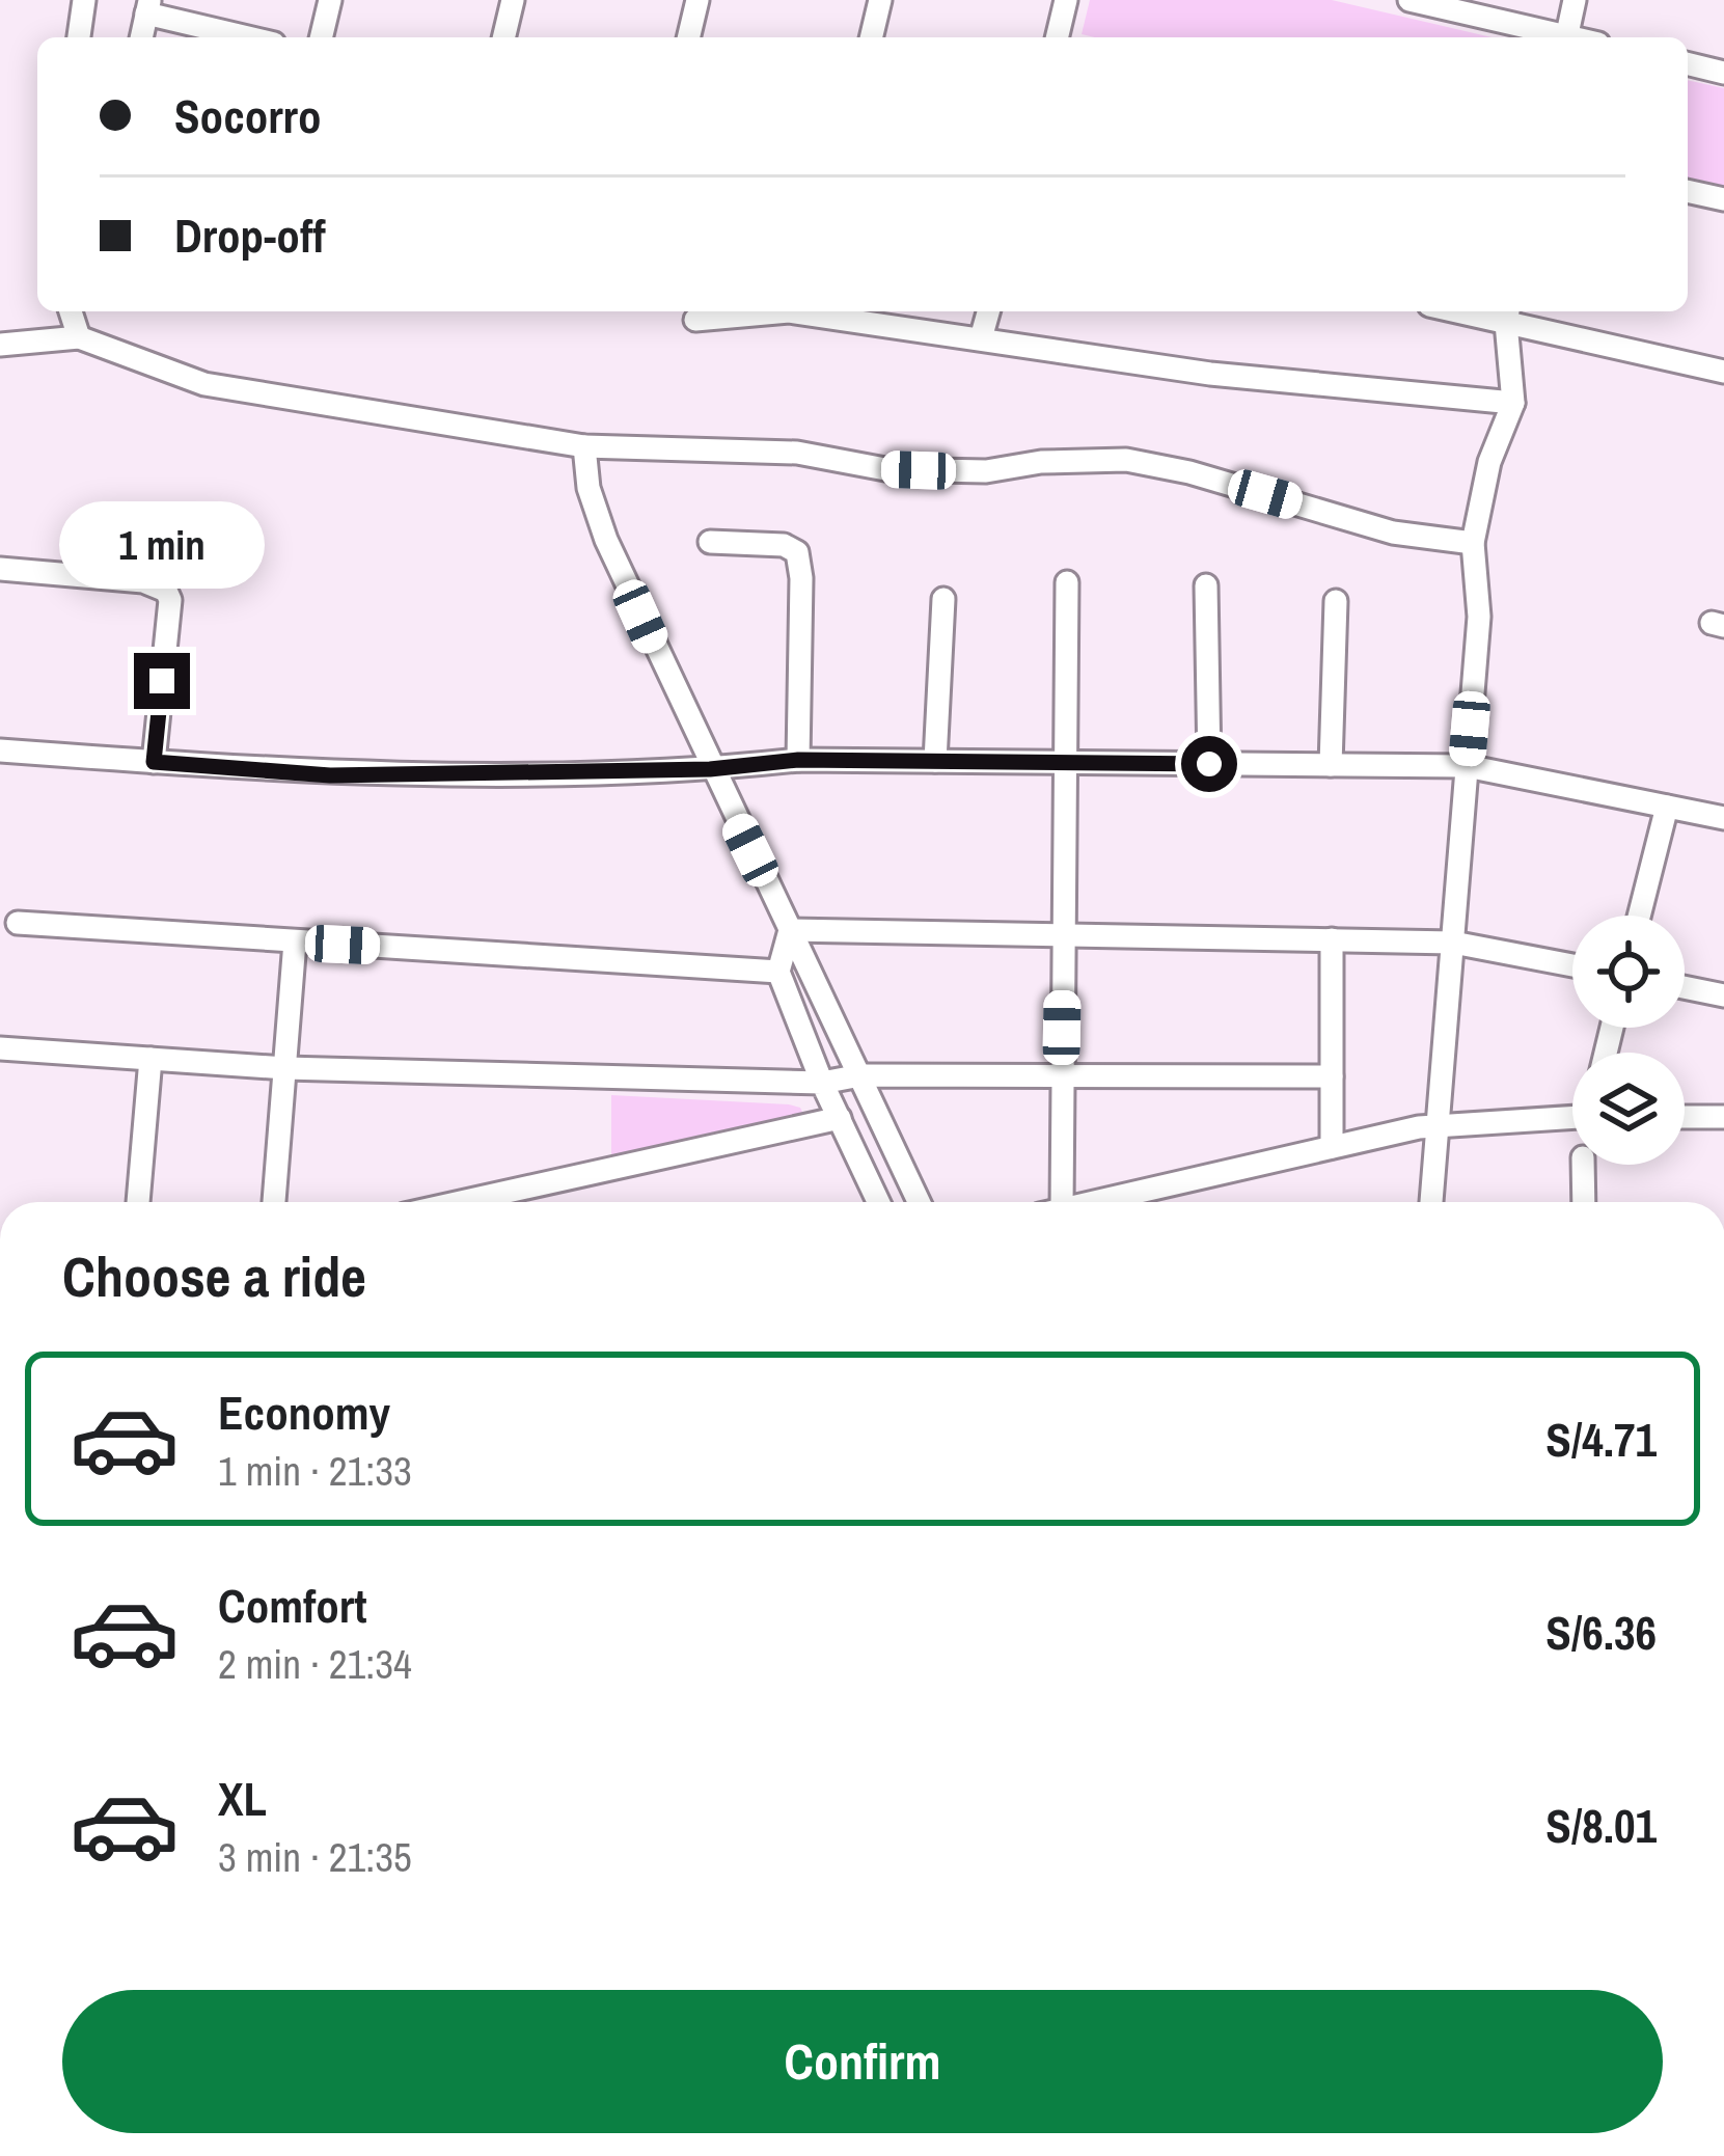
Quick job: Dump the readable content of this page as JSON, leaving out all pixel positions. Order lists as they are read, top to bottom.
{
  "page": {
    "banner": ["Socorro", "Drop-off"],
    "bubble": "1 min",
    "heading": "Choose a ride",
    "list": [
      {
        "name": "Economy",
        "note": "1 min · 21:33",
        "value": "S/4.71"
      },
      {
        "name": "Comfort",
        "note": "2 min · 21:34",
        "value": "S/6.36"
      },
      {
        "name": "XL",
        "note": "3 min · 21:35",
        "value": "S/8.01"
      }
    ],
    "buttons": "Confirm"
  }
}
